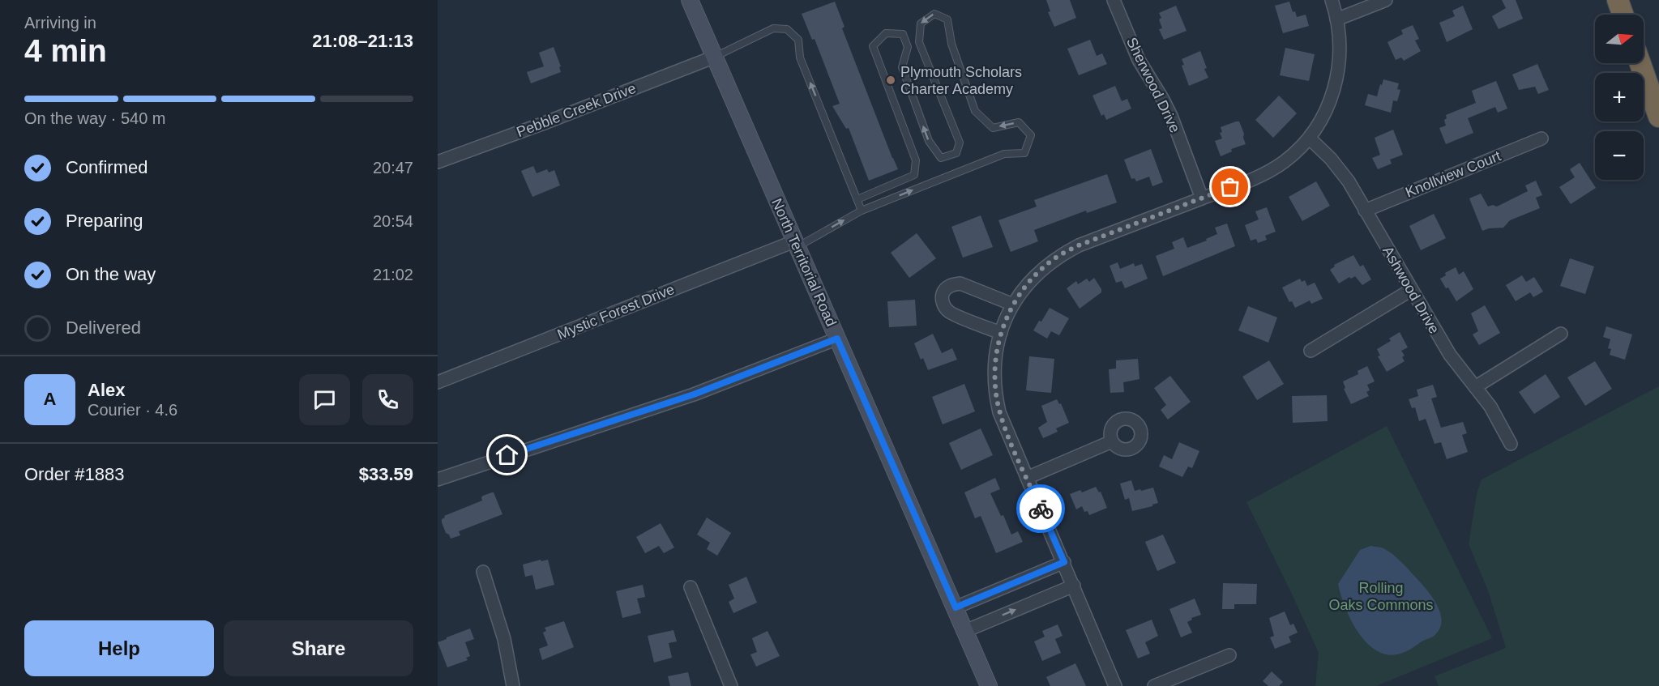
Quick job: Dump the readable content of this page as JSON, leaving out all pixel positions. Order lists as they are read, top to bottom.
{
  "streets": {
    "main road": ["North Territorial Road"],
    "street": [
      "Sherwood Drive",
      "Pebble Creek Drive",
      "Knollview Court",
      "Ashwood Drive",
      "Mystic Forest Drive"
    ]
  },
  "crossings": [
    ["Pebble Creek Drive", "North Territorial Road"],
    ["Knollview Court", "Ashwood Drive"],
    ["North Territorial Road", "Mystic Forest Drive"]
  ],
  "parks": ["Rolling Oaks Commons"],
  "places": ["Plymouth Scholars Charter Academy"],
  "north": "right",
  "page": {
    "heading": ["4 min", "Arriving in", "21:08–21:13"],
    "panel": [
      "Alex",
      "Courier · 4.6",
      "Order #1883",
      "$33.59"
    ],
    "map_buttons": ["+", "−"],
    "bar": "On the way · 540 m",
    "list": [
      ["Confirmed", "20:47"],
      ["Preparing", "20:54"],
      ["On the way", "21:02"],
      "Delivered"
    ],
    "round": "A",
    "buttons": ["Help", "Share"]
  }
}
